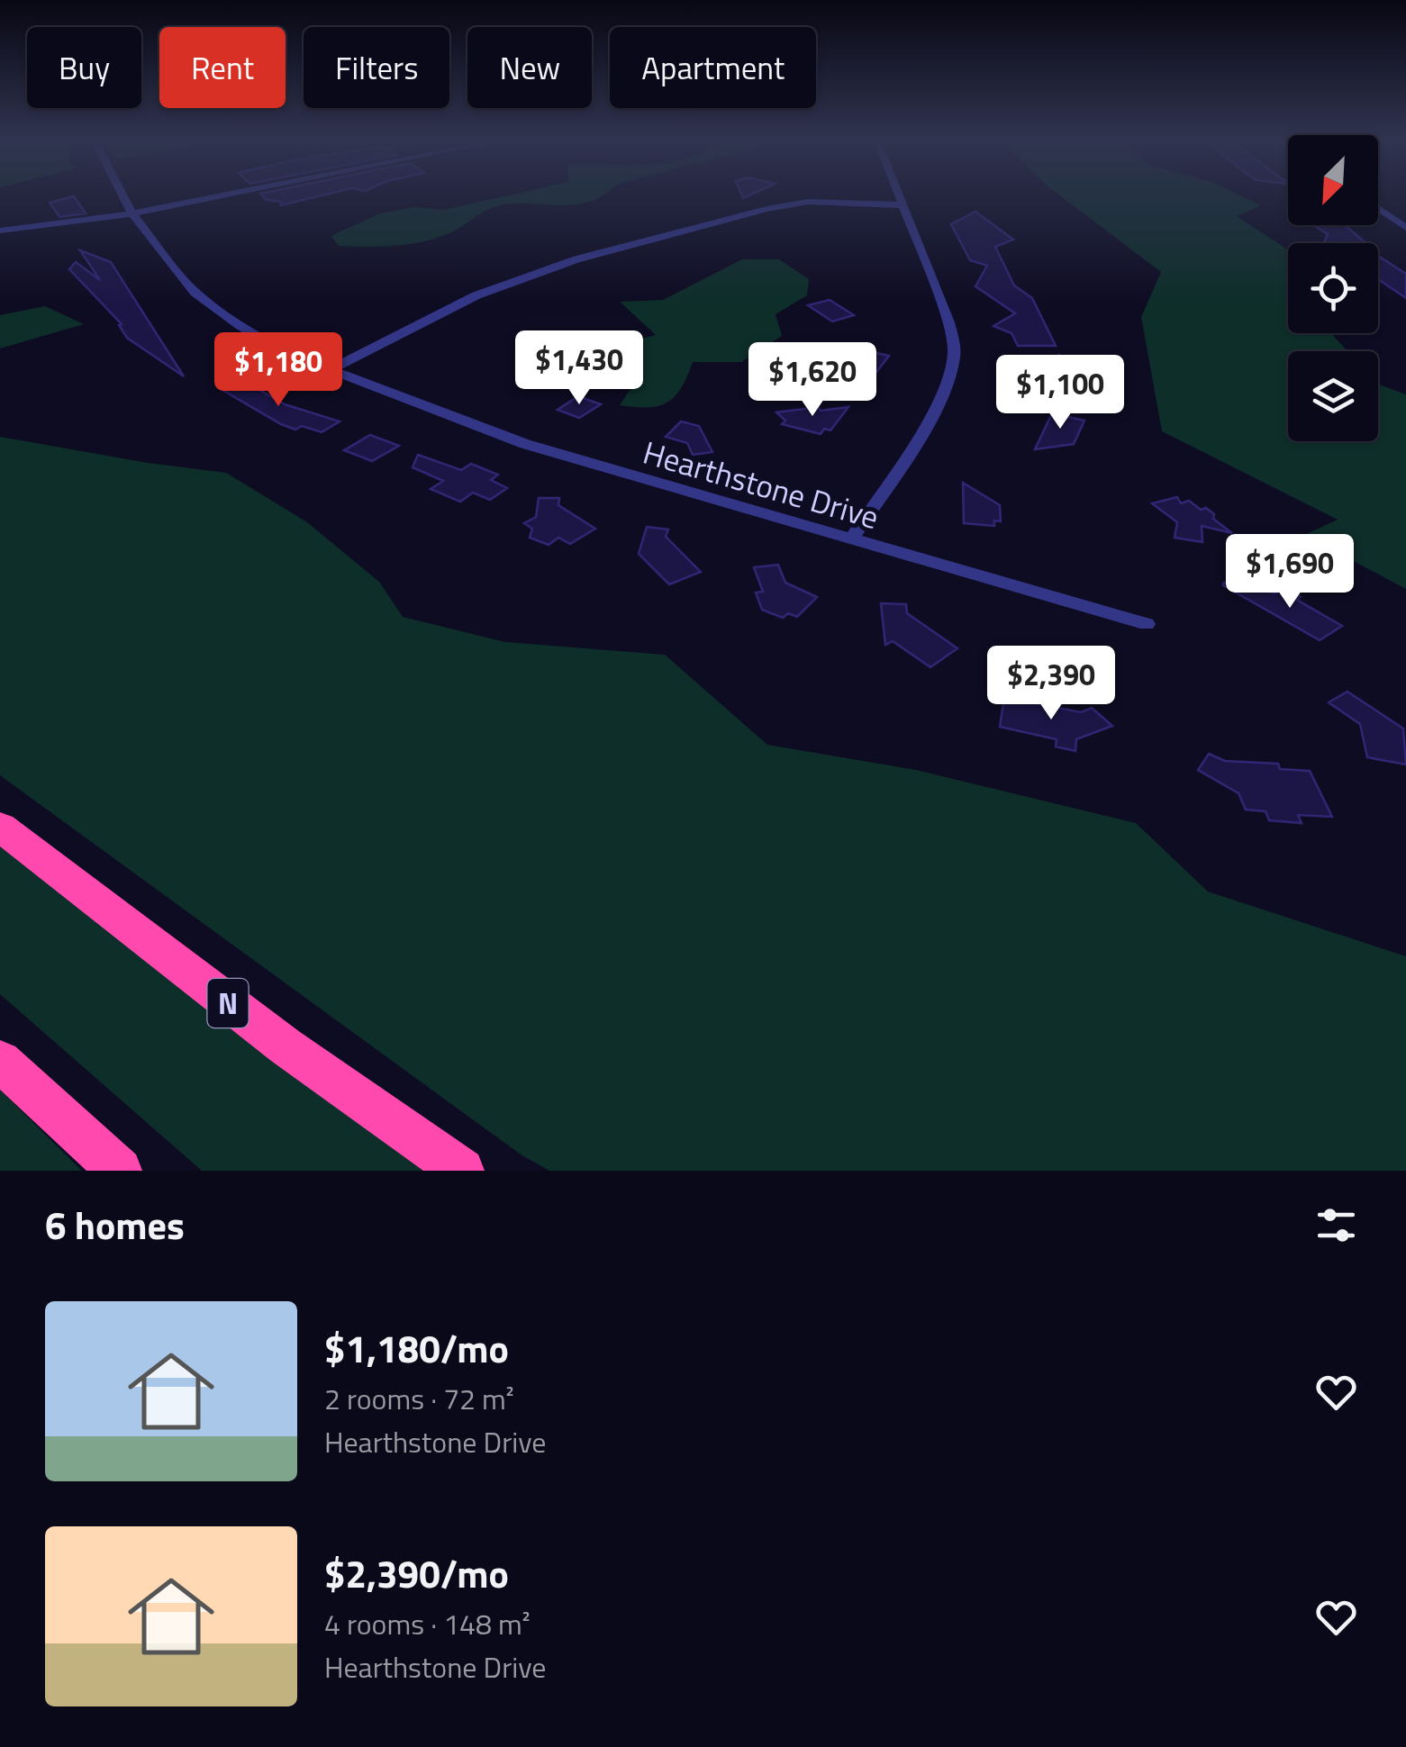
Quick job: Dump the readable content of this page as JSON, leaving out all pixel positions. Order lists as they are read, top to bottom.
{
  "streets": {
    "highway": ["N"],
    "street": ["Hearthstone Drive"]
  },
  "north": "bottom left",
  "page": {
    "chip": [
      "Buy",
      "Rent",
      "Filters",
      "New",
      "Apartment"
    ],
    "price": [
      "$1,430",
      "$1,180",
      "$1,620",
      "$1,100",
      "$1,690",
      "$2,390"
    ],
    "heading": "6 homes",
    "list": [
      {
        "name": "$1,180/mo",
        "note": "2 rooms · 72 m² · Hearthstone Drive"
      },
      {
        "name": "$2,390/mo",
        "note": "4 rooms · 148 m² · Hearthstone Drive"
      }
    ]
  }
}
